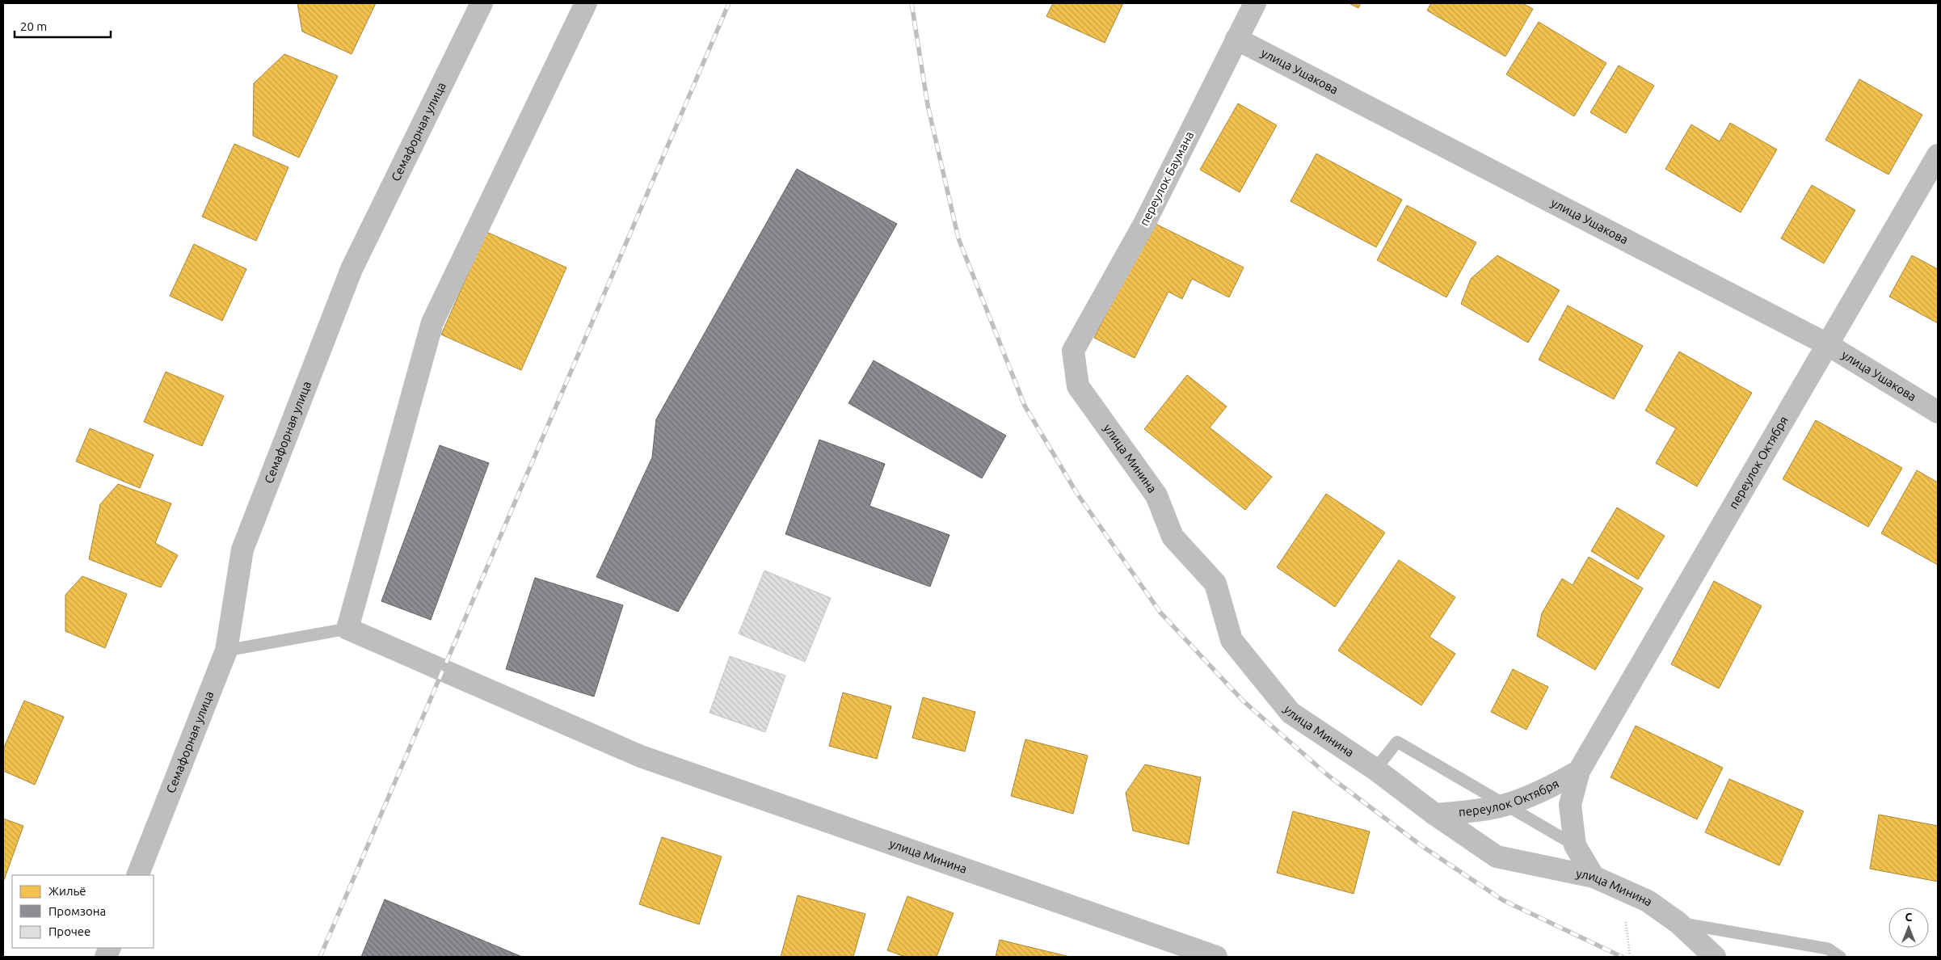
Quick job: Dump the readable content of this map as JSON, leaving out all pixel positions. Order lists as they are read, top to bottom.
{
  "streets": {
    "street": [
      "улица Ушакова",
      "Семафорная улица",
      "переулок Баумана",
      "улица Минина",
      "переулок Октября"
    ]
  },
  "crossings": [
    ["улица Ушакова", "переулок Баумана"],
    ["улица Ушакова", "переулок Октября"],
    ["переулок Баумана", "улица Минина"],
    ["улица Минина", "переулок Октября"]
  ],
  "legend": ["Жильё", "Промзона", "Прочее"],
  "scale_bar": "20 m",
  "north": "top"
}
